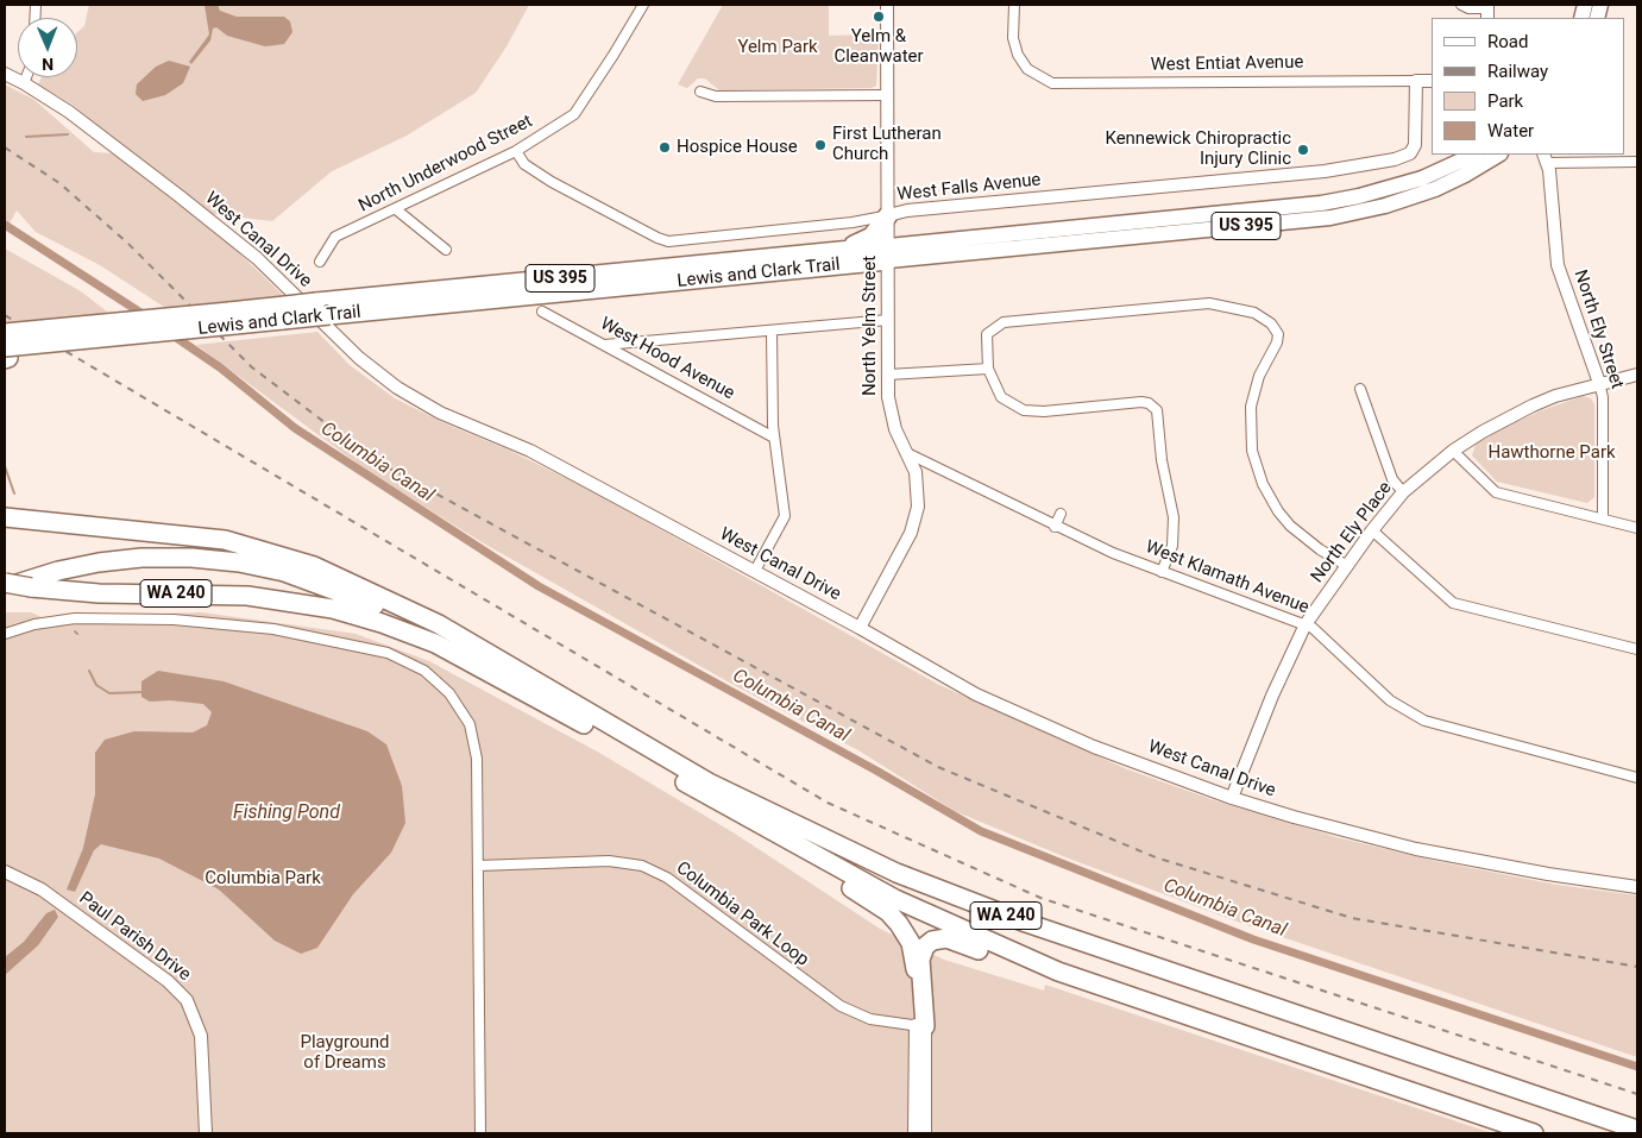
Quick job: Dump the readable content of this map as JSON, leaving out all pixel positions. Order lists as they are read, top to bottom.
{
  "streets": {
    "highway": ["US 395", "Lewis and Clark Trail", "WA 240"],
    "street": [
      "West Entiat Avenue",
      "North Underwood Street",
      "West Falls Avenue",
      "West Canal Drive",
      "North Yelm Street",
      "North Ely Street",
      "West Hood Avenue",
      "North Ely Place",
      "West Klamath Avenue",
      "Columbia Park Loop",
      "Paul Parish Drive"
    ]
  },
  "crossings": [
    ["West Entiat Avenue", "West Falls Avenue"],
    ["North Underwood Street", "West Falls Avenue"],
    ["West Falls Avenue", "North Yelm Street"],
    ["West Canal Drive", "North Yelm Street"],
    ["West Canal Drive", "North Ely Place"],
    ["Lewis and Clark Trail", "North Yelm Street"],
    ["North Yelm Street", "West Klamath Avenue"],
    ["North Ely Street", "North Ely Place"],
    ["North Ely Place", "West Klamath Avenue"]
  ],
  "water": ["Columbia Canal", "Fishing Pond"],
  "parks": [
    "Yelm Park",
    "Hawthorne Park",
    "Columbia Park",
    "Playground of Dreams"
  ],
  "places": [
    "Yelm & Cleanwater",
    "First Lutheran Church",
    "Hospice House",
    "Kennewick Chiropractic Injury Clinic"
  ],
  "legend": [
    "Road",
    "Railway",
    "Park",
    "Water"
  ],
  "north": "bottom"
}
